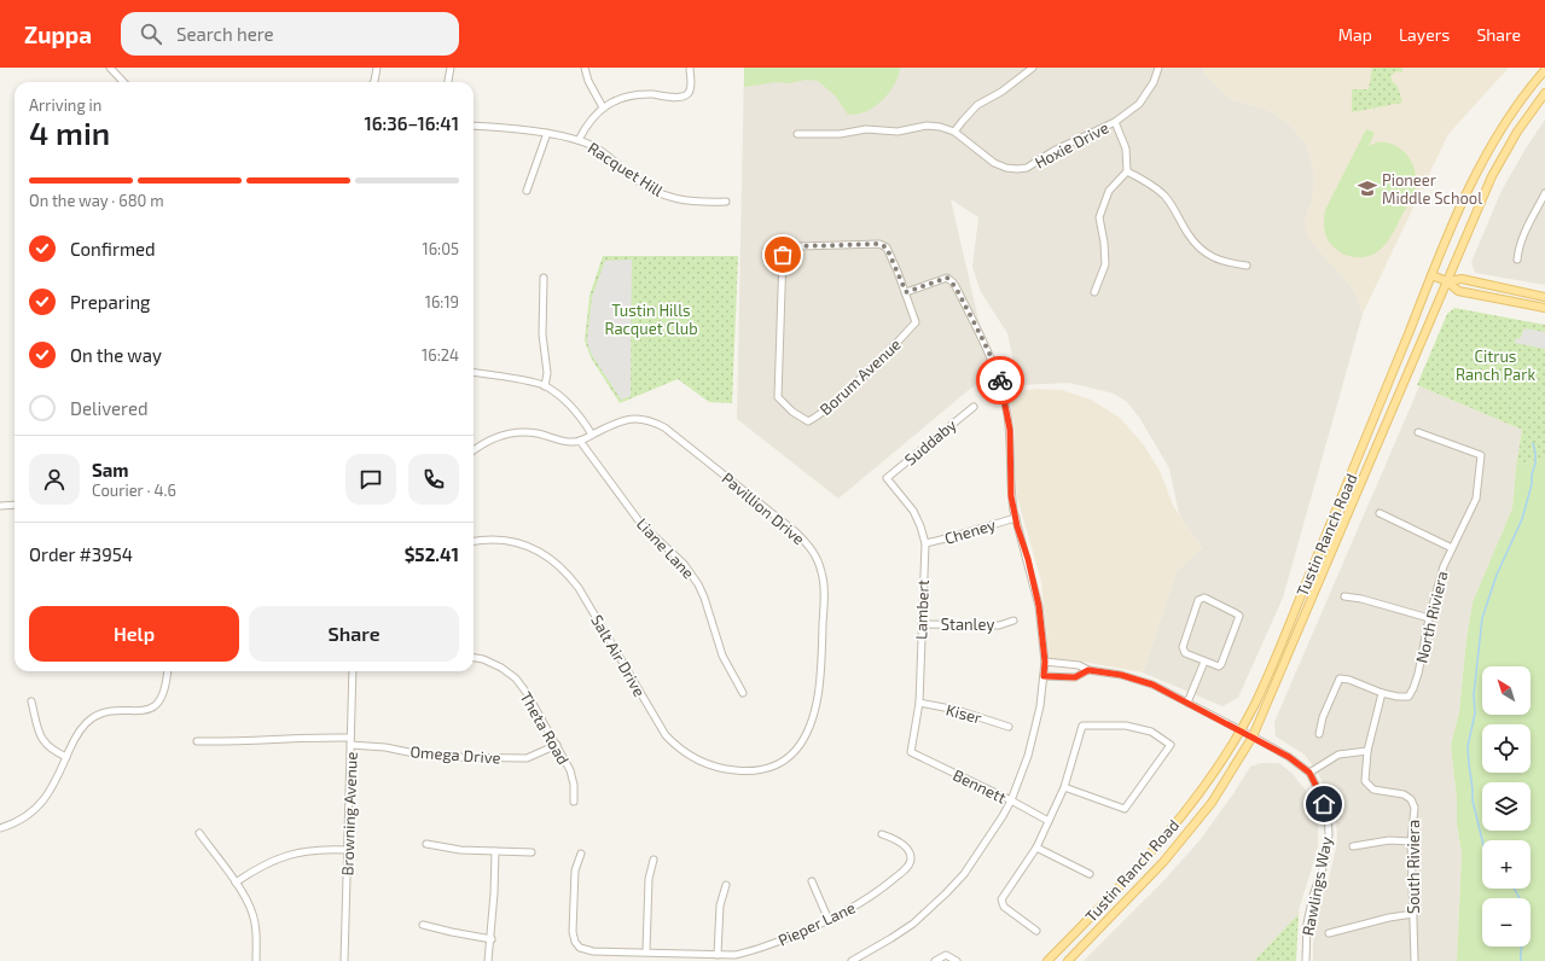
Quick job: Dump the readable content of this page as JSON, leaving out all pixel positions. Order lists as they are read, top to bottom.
{
  "streets": {
    "main road": ["Tustin Ranch Road"],
    "street": [
      "Hoxie Drive",
      "Racquet Hill",
      "Borum Avenue",
      "Suddaby",
      "Pavillion Drive",
      "Cheney",
      "Liane Lane",
      "Lambert",
      "North Riviera",
      "Stanley",
      "Salt Air Drive",
      "Kiser",
      "Theta Road",
      "Omega Drive",
      "Bennett",
      "Browning Avenue",
      "South Riviera",
      "Rawlings Way",
      "Pieper Lane"
    ]
  },
  "crossings": [
    ["Suddaby", "Lambert"],
    ["Pavillion Drive", "Liane Lane"],
    ["Pavillion Drive", "Salt Air Drive"],
    ["Cheney", "Lambert"],
    ["Tustin Ranch Road", "Rawlings Way"],
    ["Lambert", "Stanley"],
    ["Lambert", "Kiser"],
    ["Lambert", "Bennett"],
    ["North Riviera", "South Riviera"],
    ["Theta Road", "Omega Drive"],
    ["Omega Drive", "Browning Avenue"]
  ],
  "parks": ["Tustin Hills Racquet Club", "Citrus Ranch Park"],
  "places": {
    "school or university": ["Pioneer Middle School"]
  },
  "north": "top left",
  "page": {
    "header": "Zuppa",
    "search": "Search here",
    "nav": ["Map", "Layers", "Share"],
    "heading": ["4 min", "Arriving in", "16:36–16:41"],
    "panel": [
      "Sam",
      "Courier · 4.6",
      "Order #3954",
      "$52.41"
    ],
    "bar": "On the way · 680 m",
    "list": [
      ["Confirmed", "16:05"],
      ["Preparing", "16:19"],
      ["On the way", "16:24"],
      "Delivered"
    ],
    "buttons": ["Help", "Share"],
    "map_buttons": ["+", "−"]
  }
}
